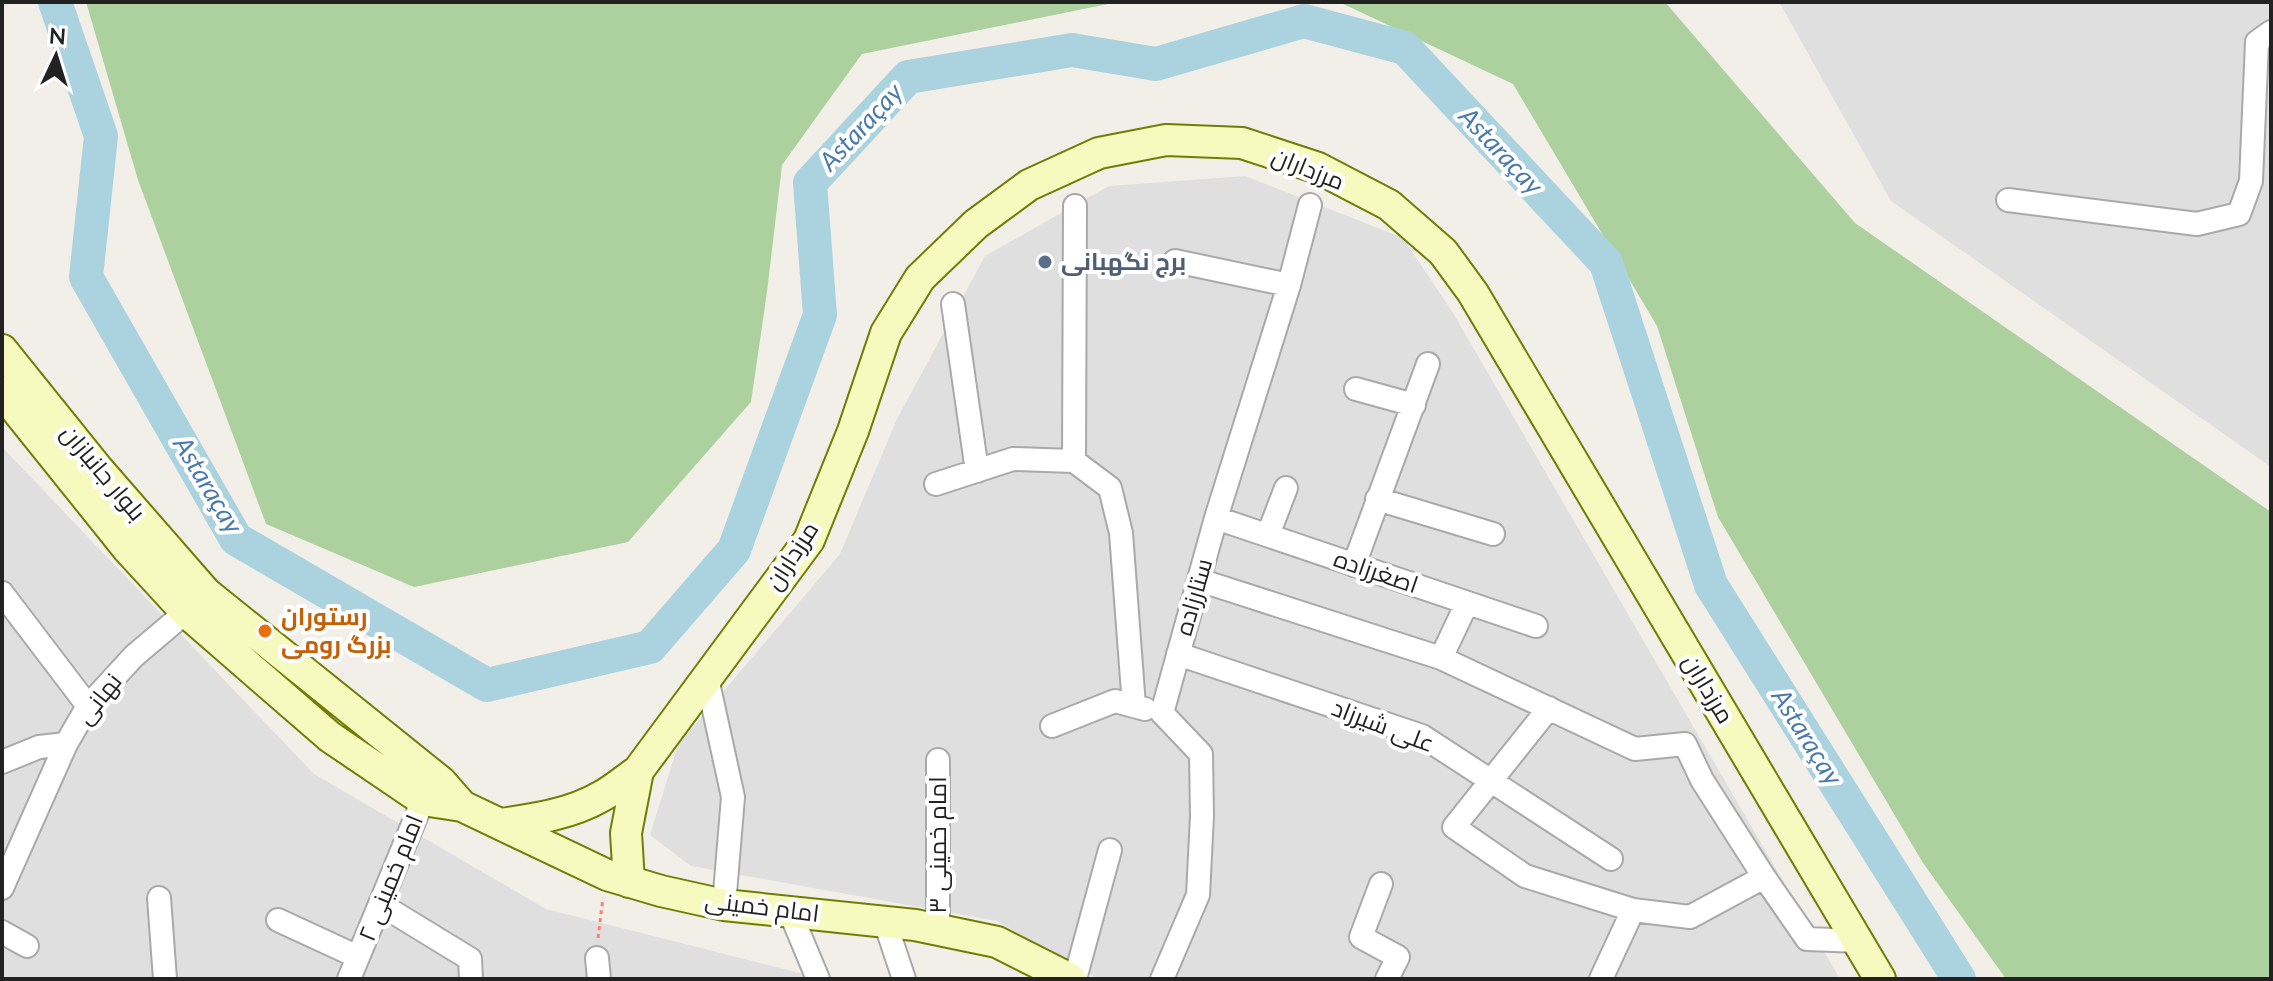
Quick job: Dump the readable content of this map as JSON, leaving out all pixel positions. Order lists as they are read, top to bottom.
{
  "streets": {
    "street": [
      "مرزداران",
      "بلوار جانبازان",
      "اصغرزاده",
      "ستارزاده",
      "نهانی",
      "علی شیرزاد",
      "امام خمینی ۳",
      "امام خمینی ۲",
      "امام خمینی"
    ]
  },
  "crossings": [
    ["مرزداران", "امام خمینی"],
    ["بلوار جانبازان", "نهانی"],
    ["بلوار جانبازان", "امام خمینی"],
    ["اصغرزاده", "ستارزاده"],
    ["ستارزاده", "علی شیرزاد"],
    ["نهانی", "امام خمینی"],
    ["امام خمینی ۳", "امام خمینی"],
    ["امام خمینی ۲", "امام خمینی"]
  ],
  "water": ["Astaraçay"],
  "places": ["برج نگهبانی", "رستوران بزرگ رومی"],
  "north": "top"
}
